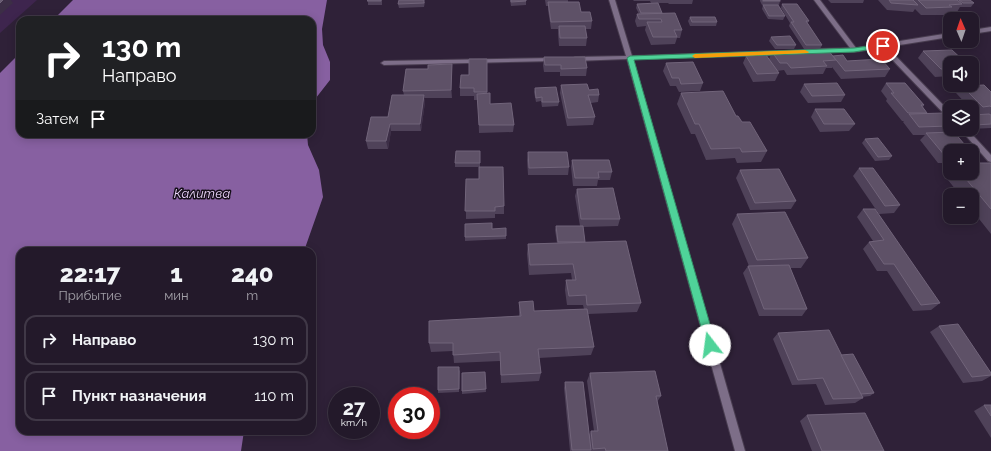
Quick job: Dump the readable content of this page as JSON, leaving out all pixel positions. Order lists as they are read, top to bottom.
{
  "water": ["Калитва"],
  "north": "top",
  "page": {
    "map_buttons": ["+", "−"],
    "turn": ["130 m", "Направо"],
    "then": "Затем",
    "eta": [
      "22:17",
      "Прибытие",
      "1",
      "мин",
      "240",
      "m"
    ],
    "list": [
      {
        "name": "Направо",
        "value": "130 m"
      },
      {
        "name": "Пункт назначения",
        "value": "110 m"
      }
    ],
    "speed": "27 km/h",
    "limit": "30"
  }
}
